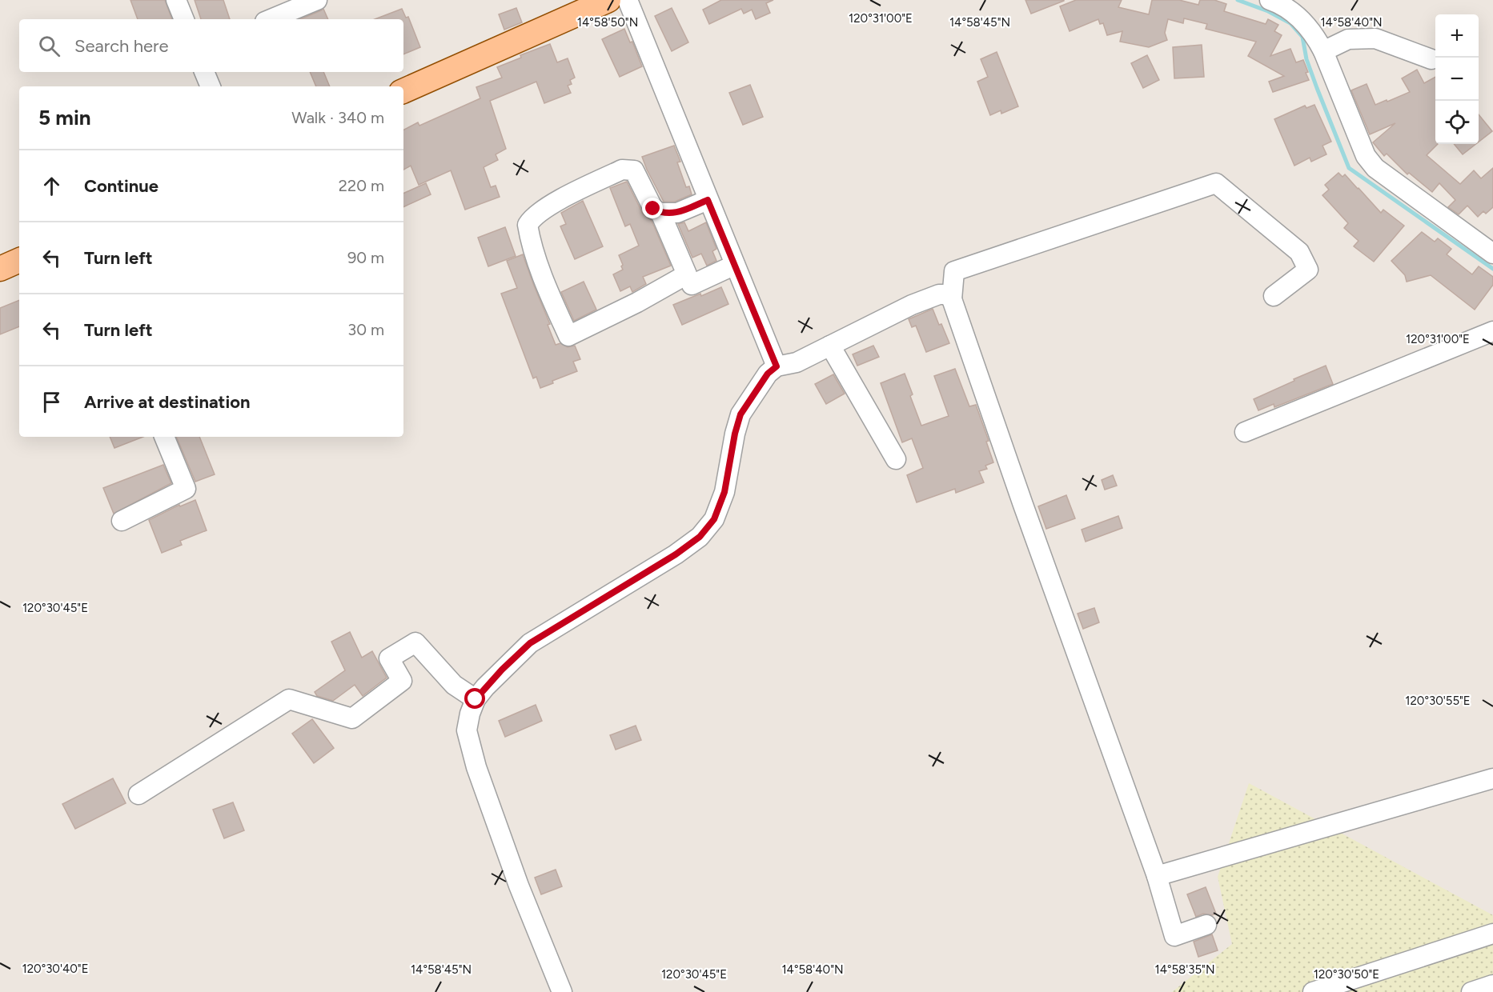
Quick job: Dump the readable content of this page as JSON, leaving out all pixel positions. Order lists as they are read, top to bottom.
{
  "page": {
    "map_buttons": ["+", "−"],
    "search": "Search here",
    "heading": ["5 min", "Walk · 340 m"],
    "list": [
      ["Continue", "220 m"],
      ["Turn left", "90 m"],
      ["Turn left", "30 m"],
      "Arrive at destination"
    ]
  },
  "coordinates": [
    "120°31'00\"E",
    "14°58'50\"N",
    "14°58'45\"N",
    "14°58'40\"N",
    "120°30'45\"E",
    "120°30'55\"E",
    "120°30'40\"E",
    "14°58'35\"N",
    "120°30'50\"E"
  ]
}
